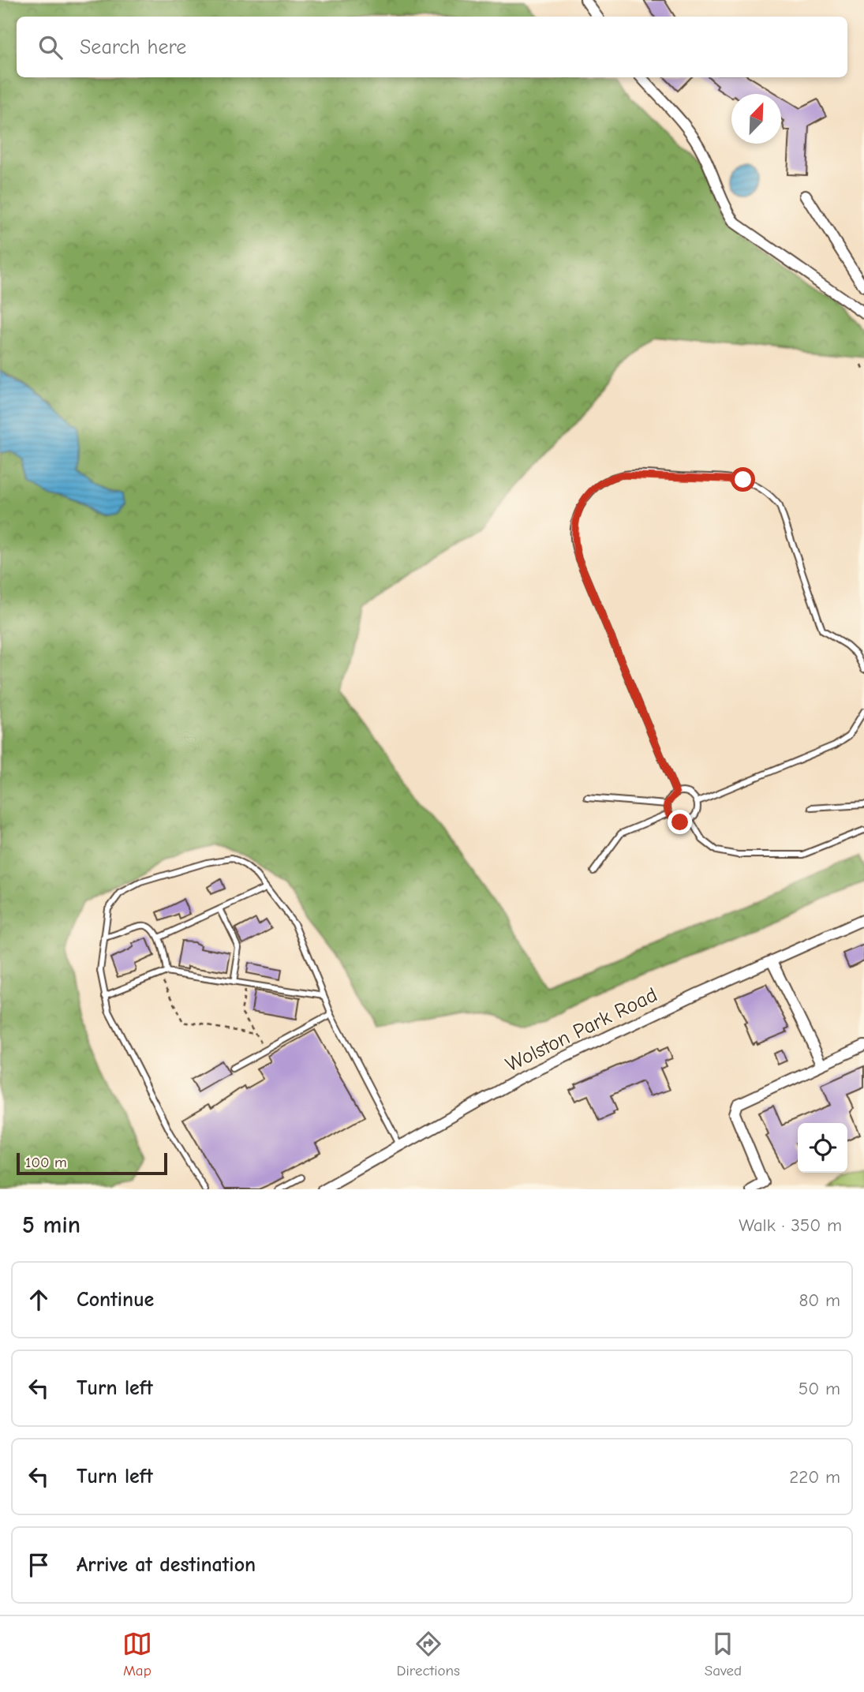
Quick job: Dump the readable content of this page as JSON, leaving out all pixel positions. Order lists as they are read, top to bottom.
{
  "streets": {
    "street": ["Wolston Park Road"]
  },
  "scale_bar": "100 m",
  "north": "top right",
  "page": {
    "search": "Search here",
    "scale": "100 m",
    "heading": ["5 min", "Walk · 350 m"],
    "list": [
      ["Continue", "80 m"],
      ["Turn left", "50 m"],
      ["Turn left", "220 m"],
      "Arrive at destination"
    ],
    "nav": ["Map", "Directions", "Saved"]
  }
}
